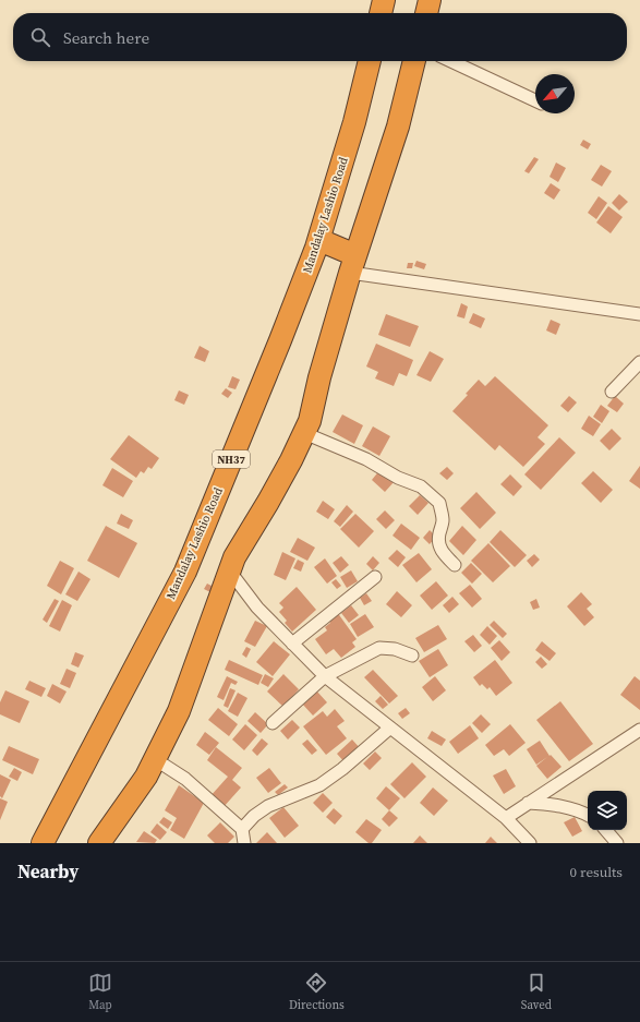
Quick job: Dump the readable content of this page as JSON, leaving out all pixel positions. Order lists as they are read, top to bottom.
{
  "streets": {
    "highway": ["Mandalay Lashio Road", "NH37"]
  },
  "north": "bottom left",
  "page": {
    "search": "Search here",
    "heading": ["Nearby", "0 results"],
    "nav": ["Map", "Directions", "Saved"]
  }
}
